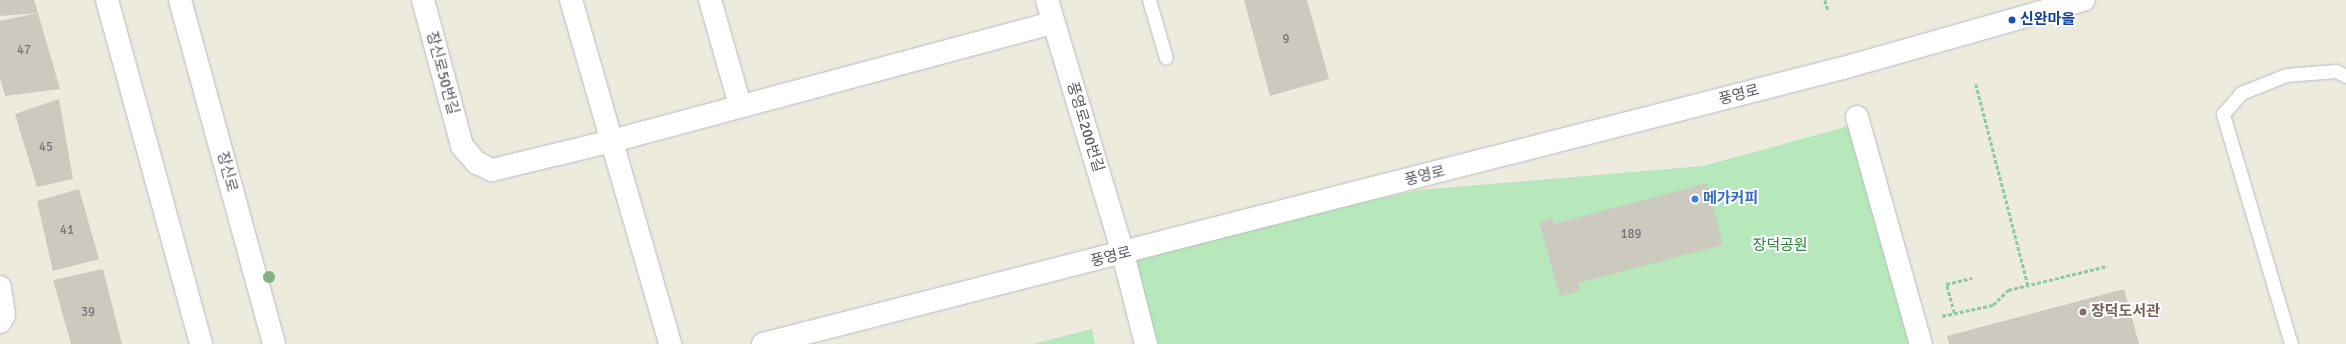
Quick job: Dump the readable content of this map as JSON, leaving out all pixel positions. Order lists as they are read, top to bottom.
{
  "streets": {
    "main road": [
      "장신로50번길",
      "풍영로",
      "풍영로200번길",
      "장신로"
    ]
  },
  "crossings": [
    ["풍영로", "풍영로200번길"]
  ],
  "parks": ["장덕공원"],
  "places": ["신완마을", "메가커피", "장덕도서관"],
  "house_numbers": [
    "9",
    "47",
    "45",
    "41",
    "189",
    "39"
  ]
}
